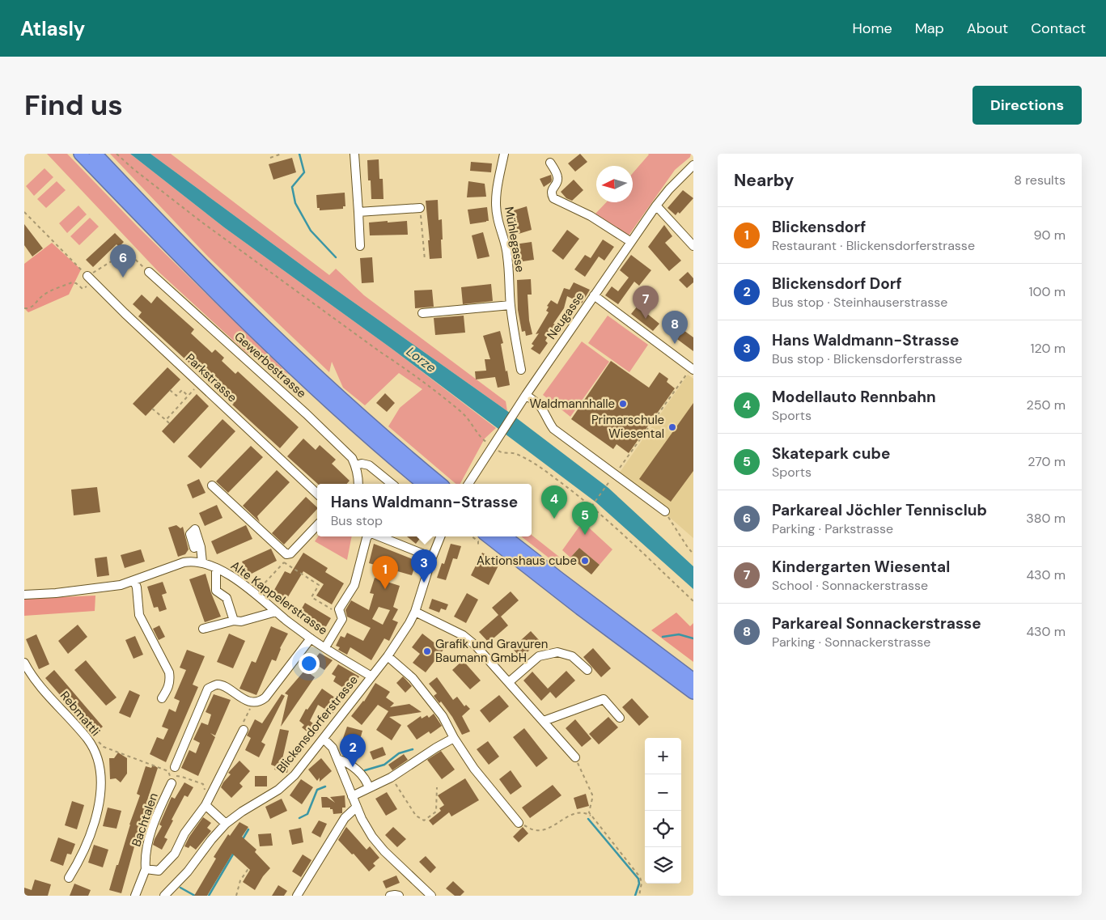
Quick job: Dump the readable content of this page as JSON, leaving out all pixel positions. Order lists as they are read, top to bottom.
{
  "streets": {
    "street": [
      "Mühlegasse",
      "Neugasse",
      "Gewerbestrasse",
      "Parkstrasse",
      "Alte Kappelerstrasse",
      "Rebmattli",
      "Blickensdorferstrasse",
      "Bachtalen"
    ]
  },
  "crossings": [
    ["Alte Kappelerstrasse", "Blickensdorferstrasse"]
  ],
  "water": ["Lorze"],
  "places": [
    "Waldmannhalle",
    "Primarschule Wiesental",
    "Aktionshaus cube",
    "Grafik und Gravuren Baumann GmbH"
  ],
  "north": "left",
  "page": {
    "header": "Atlasly",
    "nav": [
      "Home",
      "Map",
      "About",
      "Contact"
    ],
    "buttons": "Directions",
    "title": "Find us",
    "heading": ["Nearby", "8 results"],
    "list": [
      {
        "mark": "1",
        "name": "Blickensdorf",
        "note": "Restaurant · Blickensdorferstrasse",
        "value": "90 m"
      },
      {
        "mark": "2",
        "name": "Blickensdorf Dorf",
        "note": "Bus stop · Steinhauserstrasse",
        "value": "100 m"
      },
      {
        "mark": "3",
        "name": "Hans Waldmann-Strasse",
        "note": "Bus stop · Blickensdorferstrasse",
        "value": "120 m"
      },
      {
        "mark": "4",
        "name": "Modellauto Rennbahn",
        "note": "Sports",
        "value": "250 m"
      },
      {
        "mark": "5",
        "name": "Skatepark cube",
        "note": "Sports",
        "value": "270 m"
      },
      {
        "mark": "6",
        "name": "Parkareal Jöchler Tennisclub",
        "note": "Parking · Parkstrasse",
        "value": "380 m"
      },
      {
        "mark": "7",
        "name": "Kindergarten Wiesental",
        "note": "School · Sonnackerstrasse",
        "value": "430 m"
      },
      {
        "mark": "8",
        "name": "Parkareal Sonnackerstrasse",
        "note": "Parking · Sonnackerstrasse",
        "value": "430 m"
      }
    ],
    "pins": [
      "6",
      "7",
      "8",
      "4",
      "5",
      "3",
      "1",
      "2"
    ],
    "popup": ["Hans Waldmann-Strasse", "Bus stop"],
    "map_buttons": ["+", "−"]
  }
}
